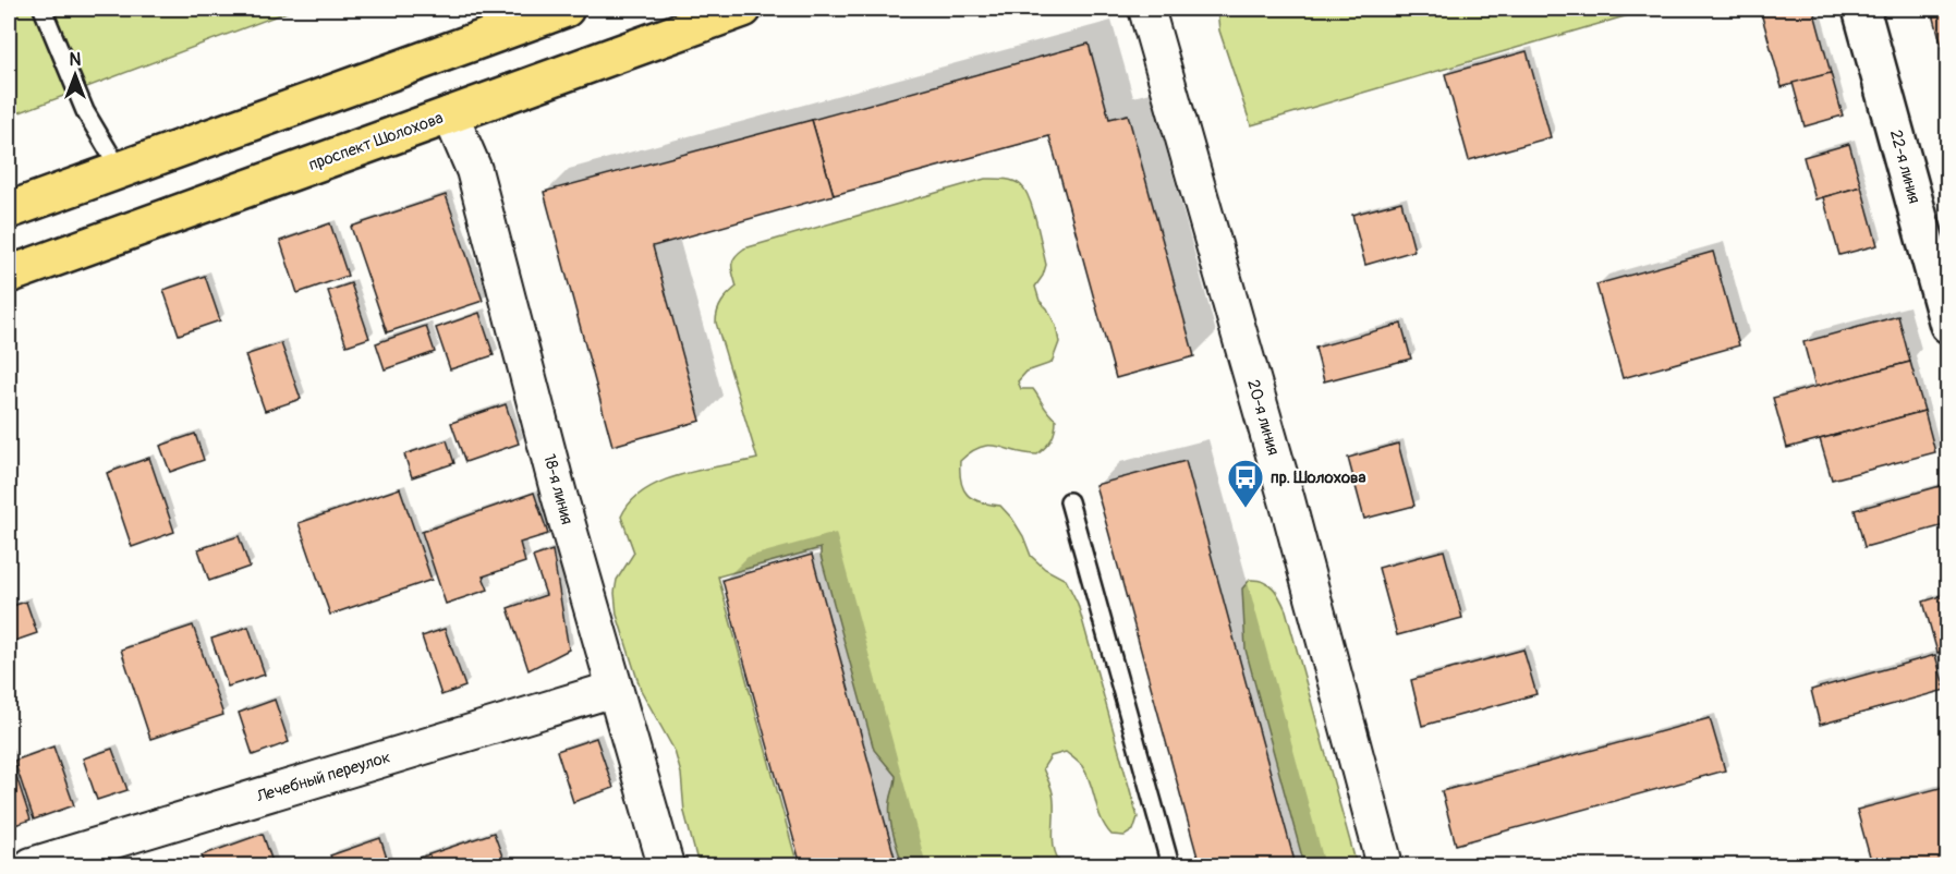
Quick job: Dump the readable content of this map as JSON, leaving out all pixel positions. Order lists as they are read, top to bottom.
{
  "streets": {
    "main road": ["проспект Шолохова"],
    "street": [
      "22-я линия",
      "20-я линия",
      "18-я линия",
      "Лечебный переулок"
    ]
  },
  "crossings": [
    ["проспект Шолохова", "18-я линия"],
    ["18-я линия", "Лечебный переулок"]
  ],
  "places": {
    "bus stop": ["пр. Шолохова"]
  },
  "north": "top"
}
